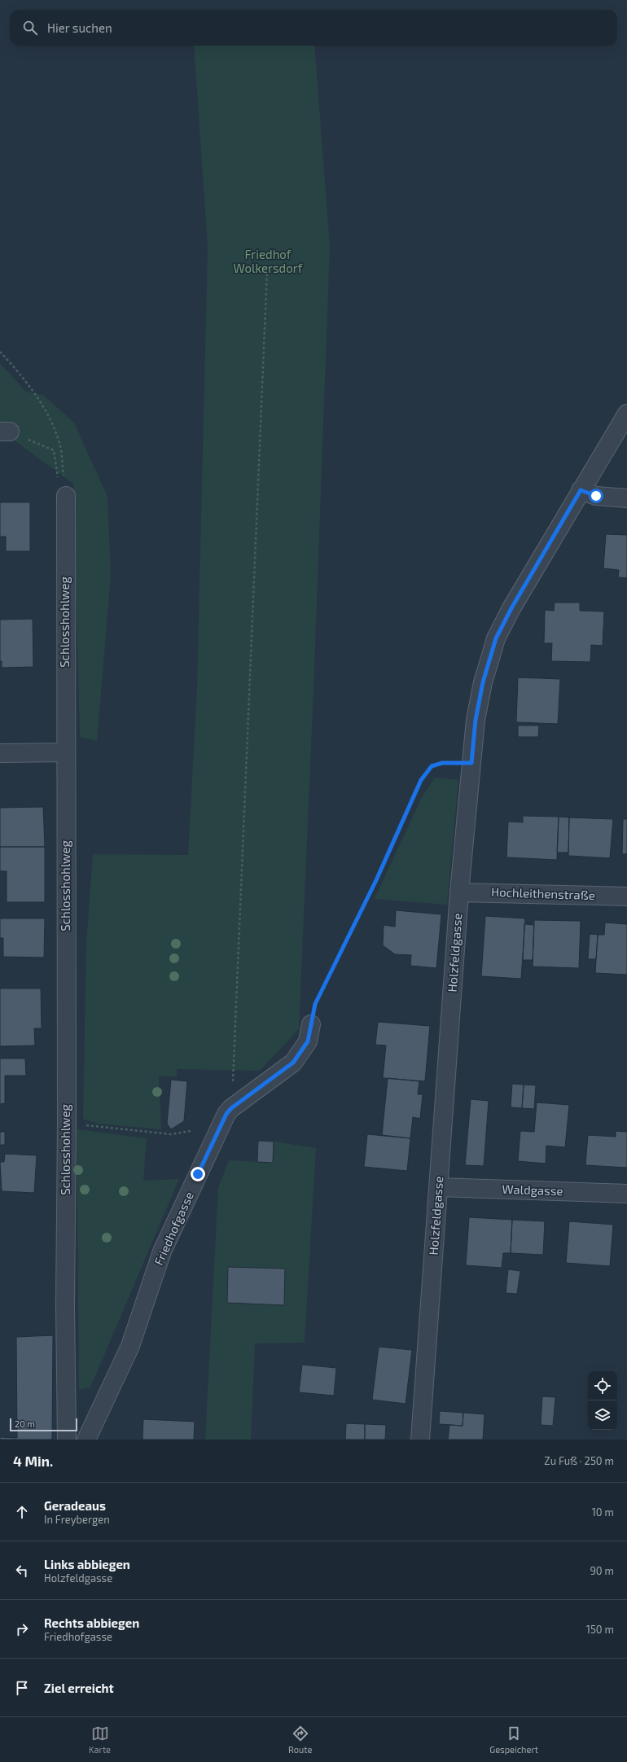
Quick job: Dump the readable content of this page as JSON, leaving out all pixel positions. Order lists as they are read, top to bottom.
{
  "streets": {
    "street": [
      "Schlosshohlweg",
      "Hochleithenstraße",
      "Holzfeldgasse",
      "Waldgasse",
      "Friedhofgasse"
    ]
  },
  "crossings": [
    ["Hochleithenstraße", "Holzfeldgasse"],
    ["Holzfeldgasse", "Waldgasse"]
  ],
  "parks": ["Friedhof Wolkersdorf"],
  "scale_bar": "20 m",
  "page": {
    "search": "Hier suchen",
    "scale": "20 m",
    "heading": ["4 Min.", "Zu Fuß · 250 m"],
    "list": [
      ["Geradeaus", "In Freybergen", "10 m"],
      ["Links abbiegen", "Holzfeldgasse", "90 m"],
      ["Rechts abbiegen", "Friedhofgasse", "150 m"],
      "Ziel erreicht"
    ],
    "nav": ["Karte", "Route", "Gespeichert"]
  }
}
